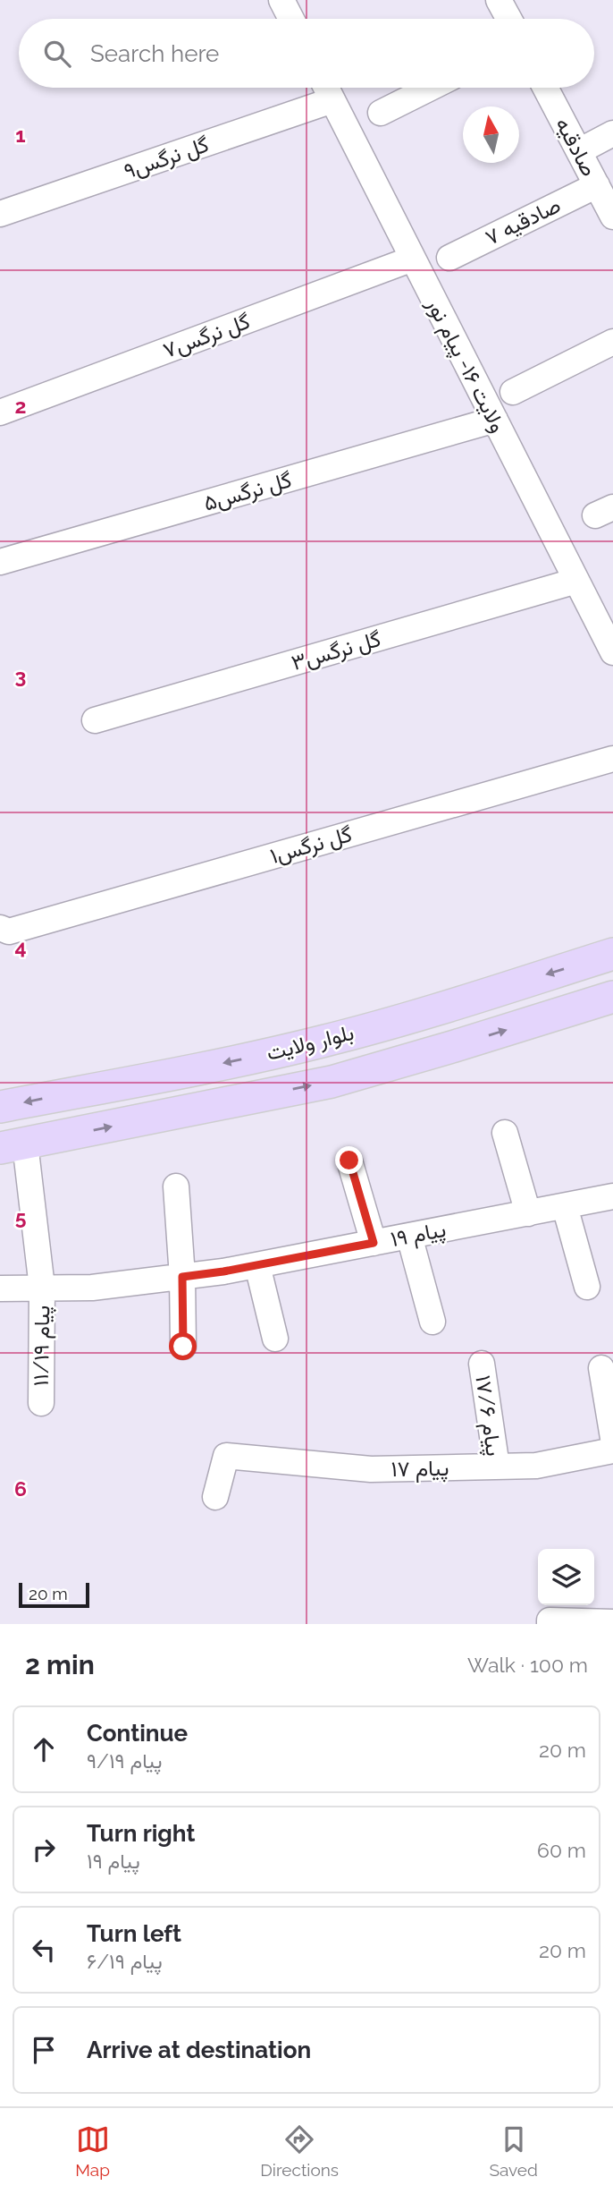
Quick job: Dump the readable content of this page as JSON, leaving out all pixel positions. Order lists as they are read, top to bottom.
{
  "streets": {
    "main road": ["بلوار ولایت"],
    "street": [
      "صادقیه",
      "گل نرگس۹",
      "صادقیه ۷",
      "گل نرگس۷",
      "ولایت ۱۶- پیام نور",
      "گل نرگس۵",
      "گل نرگس۳",
      "گل نرگس۱",
      "پیام ۱۹",
      "پیام ۱۱/۱۹",
      "پیام ۱۷/۶",
      "پیام ۱۷"
    ]
  },
  "crossings": [
    ["صادقیه", "صادقیه ۷"],
    ["گل نرگس۹", "ولایت ۱۶- پیام نور"],
    ["گل نرگس۷", "ولایت ۱۶- پیام نور"],
    ["ولایت ۱۶- پیام نور", "گل نرگس۵"],
    ["ولایت ۱۶- پیام نور", "گل نرگس۳"],
    ["بلوار ولایت", "پیام ۱۱/۱۹"],
    ["پیام ۱۹", "پیام ۱۱/۱۹"],
    ["پیام ۱۷/۶", "پیام ۱۷"]
  ],
  "scale_bar": "20 m",
  "north": "top",
  "page": {
    "search": "Search here",
    "scale": "20 m",
    "heading": ["2 min", "Walk · 100 m"],
    "list": [
      ["Continue", "پیام ۹/۱۹", "20 m"],
      ["Turn right", "پیام ۱۹", "60 m"],
      ["Turn left", "پیام ۶/۱۹", "20 m"],
      "Arrive at destination"
    ],
    "nav": ["Map", "Directions", "Saved"]
  },
  "grid": {
    "rows": [
      "1",
      "2",
      "3",
      "4",
      "5",
      "6"
    ]
  }
}
